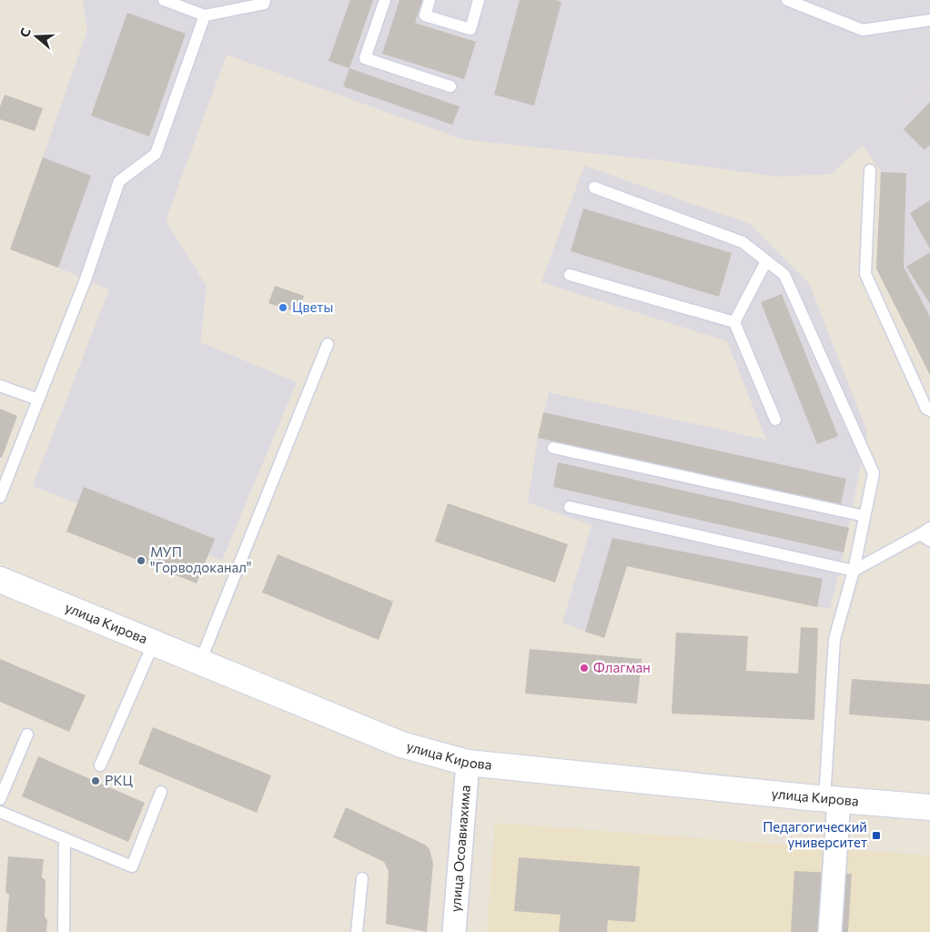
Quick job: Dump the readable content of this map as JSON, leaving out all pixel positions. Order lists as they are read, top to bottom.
{
  "streets": {
    "main road": ["улица Кирова"],
    "street": ["улица Осоавиахима"]
  },
  "crossings": [
    ["улица Кирова", "улица Осоавиахима"]
  ],
  "places": {
    "other": [
      "Цветы",
      "МУП \"Горводоканал\"",
      "Флагман",
      "РКЦ"
    ],
    "transit": ["Педагогический университет"]
  },
  "north": "left"
}
